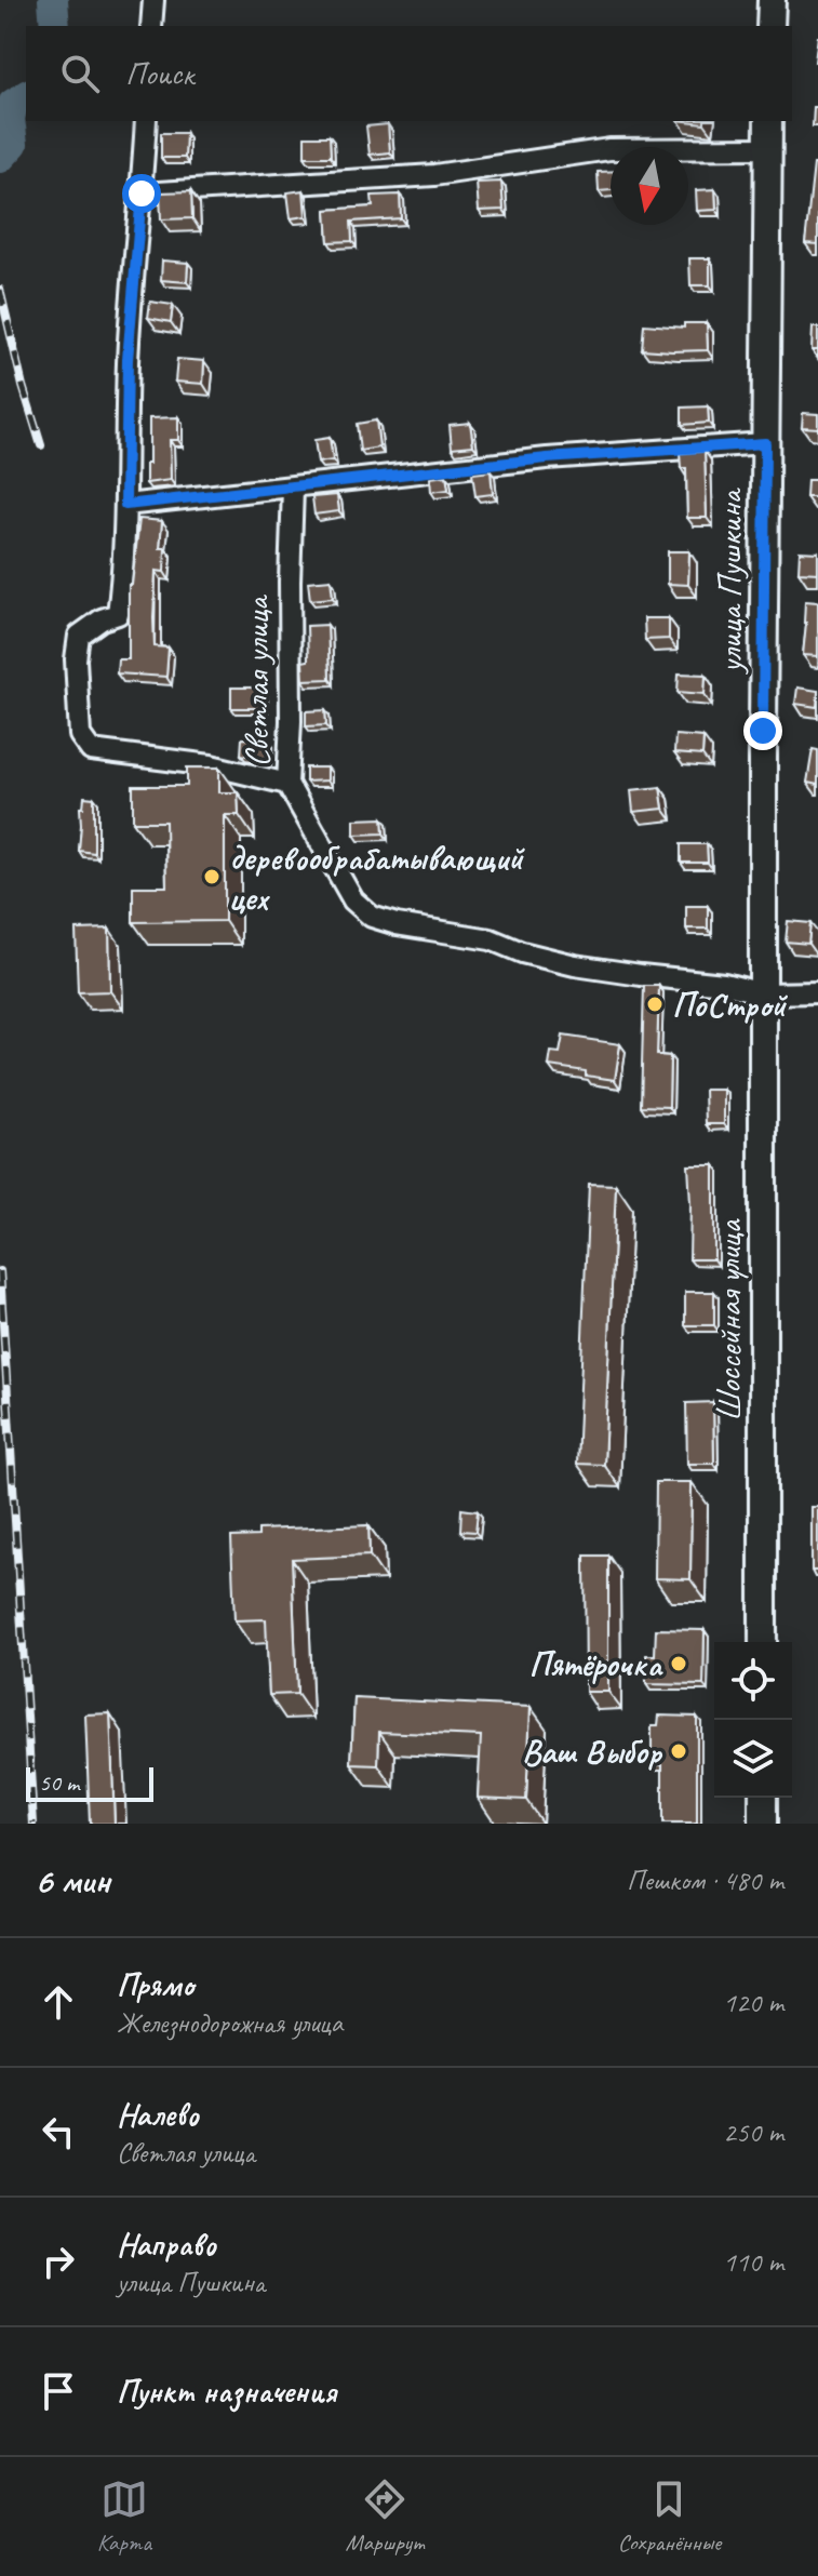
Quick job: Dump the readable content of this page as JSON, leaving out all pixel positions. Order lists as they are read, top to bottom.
{
  "streets": {
    "main road": ["улица Пушкина", "Шоссейная улица"],
    "street": ["Светлая улица"]
  },
  "crossings": [
    ["улица Пушкина", "Светлая улица"],
    ["улица Пушкина", "Шоссейная улица"],
    ["Светлая улица", "Шоссейная улица"]
  ],
  "places": [
    "деревообрабатывающий цех",
    "ПоСтрой",
    "Пятёрочка",
    "Ваш Выбор"
  ],
  "scale_bar": "50 m",
  "north": "bottom",
  "page": {
    "search": "Поиск",
    "scale": "50 m",
    "heading": ["6 мин", "Пешком · 480 m"],
    "list": [
      ["Прямо", "Железнодорожная улица", "120 m"],
      ["Налево", "Светлая улица", "250 m"],
      ["Направо", "улица Пушкина", "110 m"],
      "Пункт назначения"
    ],
    "nav": ["Карта", "Маршрут", "Сохранённые"]
  }
}
